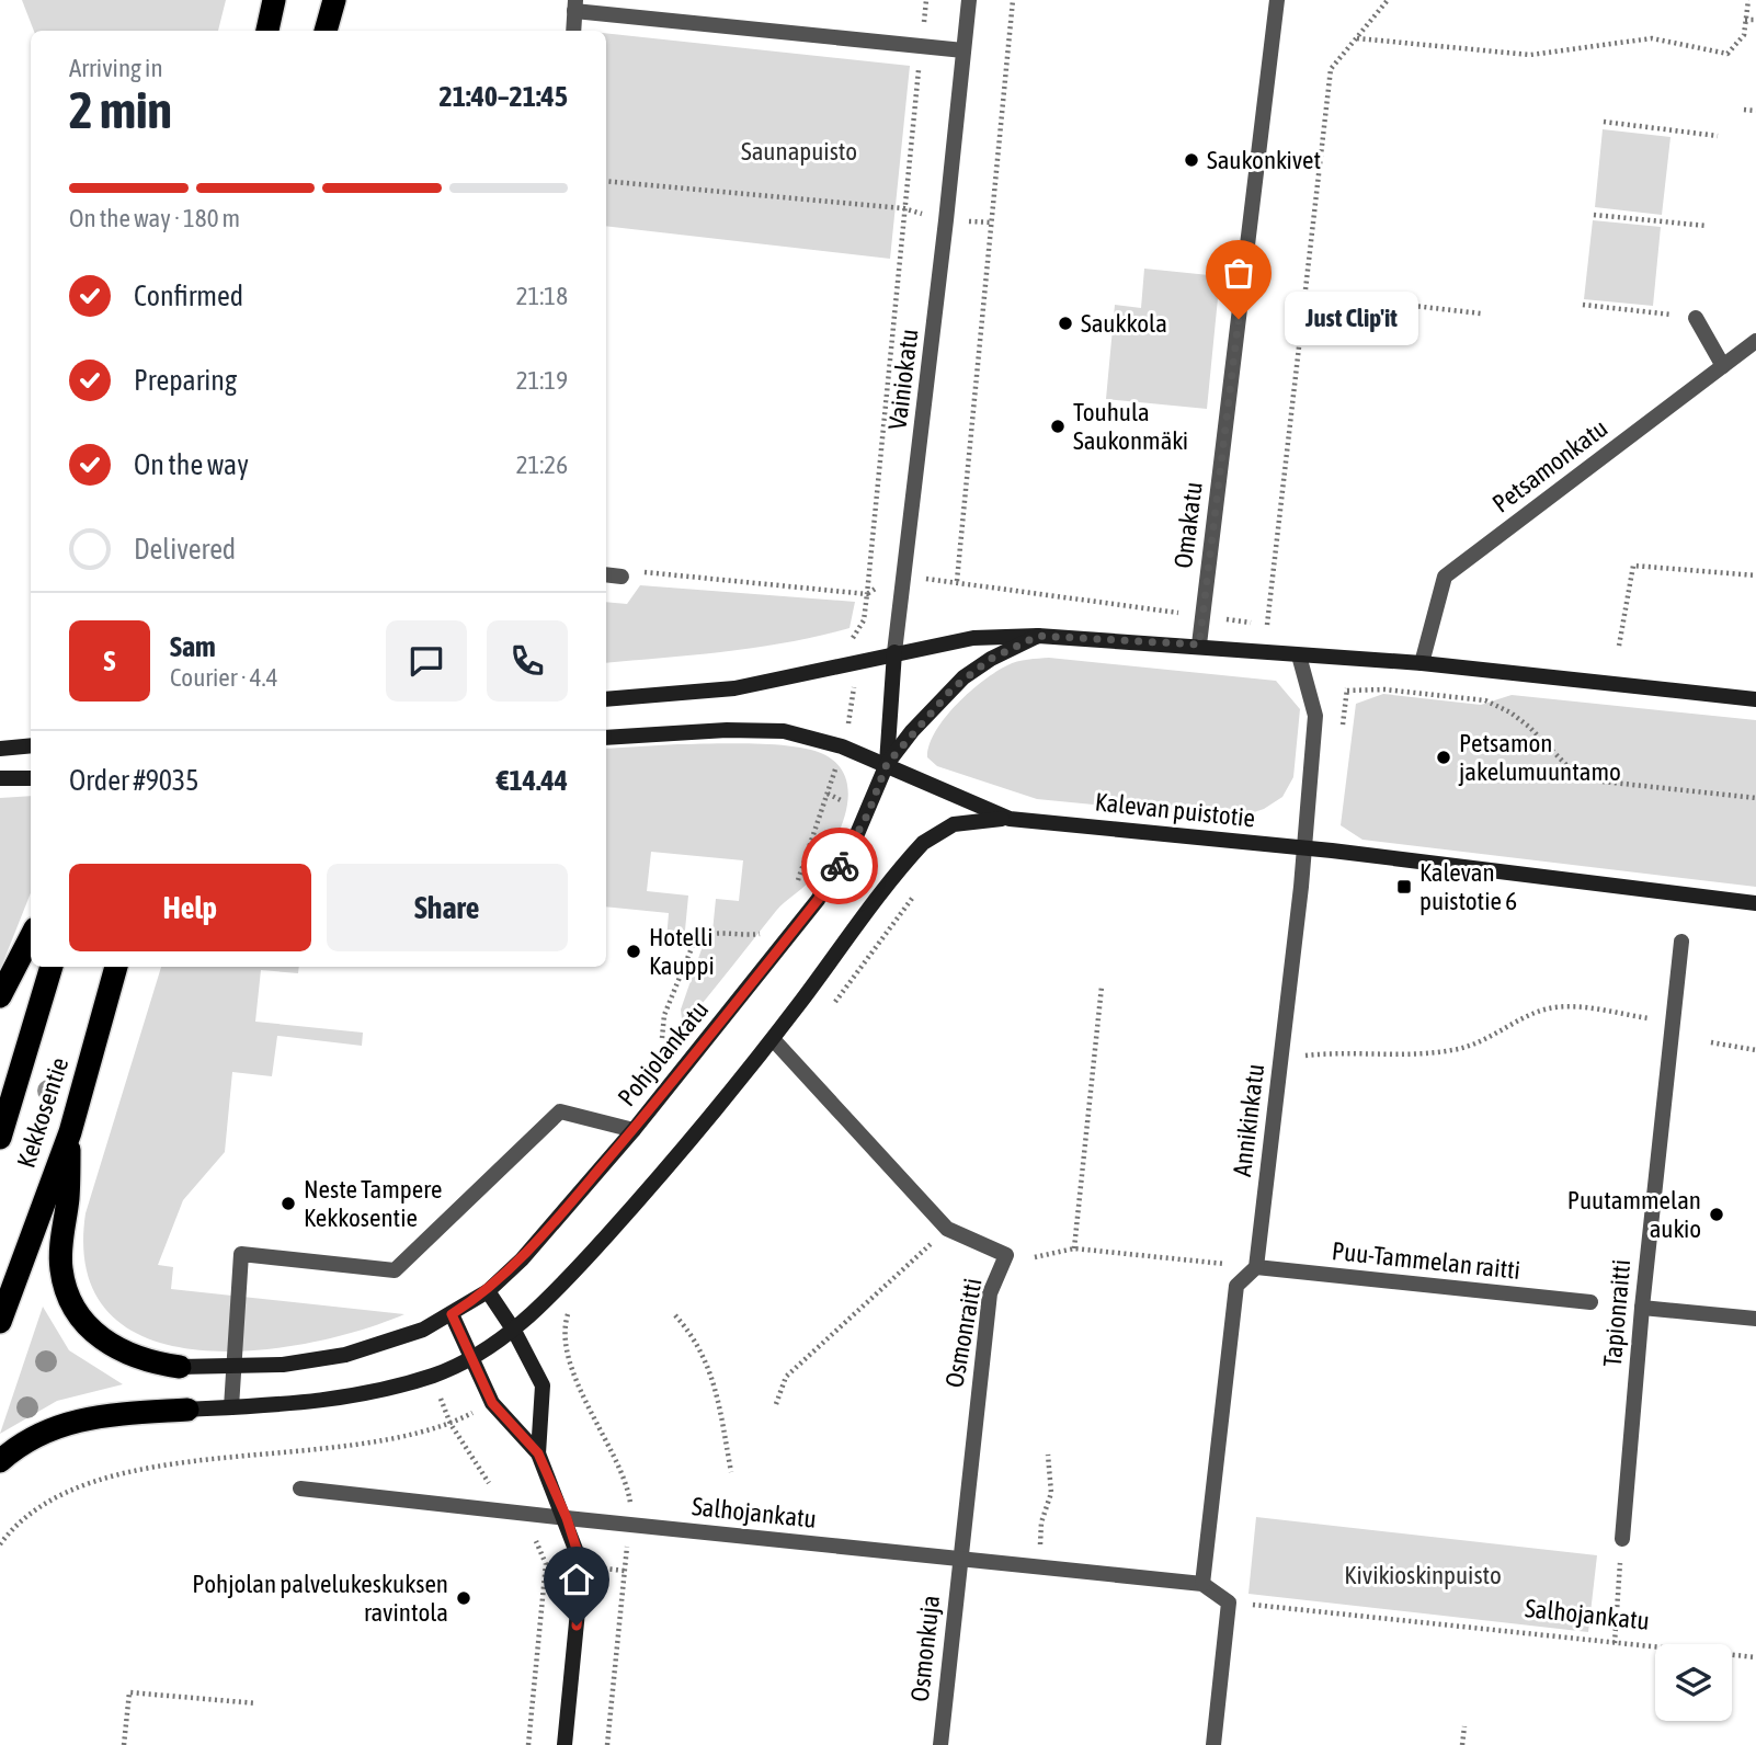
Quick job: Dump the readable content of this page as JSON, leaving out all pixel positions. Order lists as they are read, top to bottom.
{
  "streets": {
    "highway": ["Kekkosentie"],
    "main road": ["Vainiokatu", "Kalevan puistotie", "Pohjolankatu"],
    "street": [
      "Petsamonkatu",
      "Omakatu",
      "Annikinkatu",
      "Puu-Tammelan raitti",
      "Tapionraitti",
      "Osmonraitti",
      "Salhojankatu",
      "Osmonkuja"
    ]
  },
  "crossings": [
    ["Vainiokatu", "Kalevan puistotie"],
    ["Vainiokatu", "Pohjolankatu"],
    ["Kalevan puistotie", "Pohjolankatu"],
    ["Kalevan puistotie", "Annikinkatu"],
    ["Annikinkatu", "Puu-Tammelan raitti"],
    ["Annikinkatu", "Salhojankatu"],
    ["Osmonraitti", "Salhojankatu"],
    ["Osmonraitti", "Osmonkuja"],
    ["Salhojankatu", "Osmonkuja"]
  ],
  "parks": ["Saunapuisto", "Kivikioskinpuisto"],
  "places": {
    "other": [
      "Saukonkivet",
      "Just Clip'it",
      "Saukkola",
      "Touhula Saukonmäki",
      "Petsamon jakelumuuntamo",
      "Hotelli Kauppi",
      "Neste Tampere Kekkosentie",
      "Puutammelan aukio",
      "Pohjolan palvelukeskuksen ravintola"
    ],
    "transit": ["Kalevan puistotie 6"]
  },
  "page": {
    "heading": ["2 min", "Arriving in", "21:40–21:45"],
    "panel": [
      "Sam",
      "Courier · 4.4",
      "Order #9035",
      "€14.44"
    ],
    "bar": "On the way · 180 m",
    "list": [
      ["Confirmed", "21:18"],
      ["Preparing", "21:19"],
      ["On the way", "21:26"],
      "Delivered"
    ],
    "bubble": "Just Clip'it",
    "round": "S",
    "buttons": ["Help", "Share"]
  }
}
